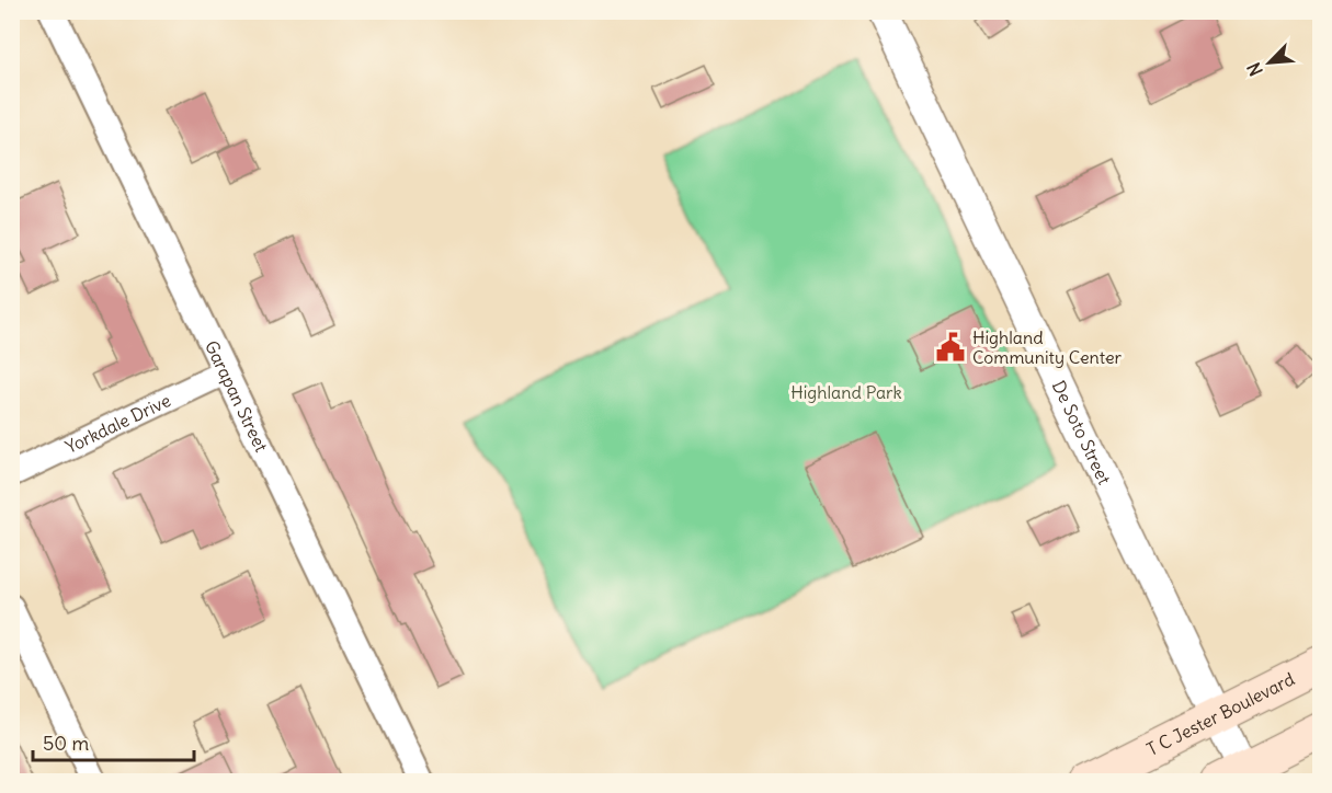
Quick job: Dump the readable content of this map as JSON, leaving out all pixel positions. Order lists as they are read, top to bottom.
{
  "streets": {
    "main road": ["T C Jester Boulevard"],
    "street": ["Garapan Street", "Yorkdale Drive", "De Soto Street"]
  },
  "crossings": [
    ["Garapan Street", "Yorkdale Drive"],
    ["De Soto Street", "T C Jester Boulevard"]
  ],
  "parks": ["Highland Park"],
  "places": {
    "public building": ["Highland Community Center"]
  },
  "scale_bar": "50 m",
  "north": "bottom left"
}
